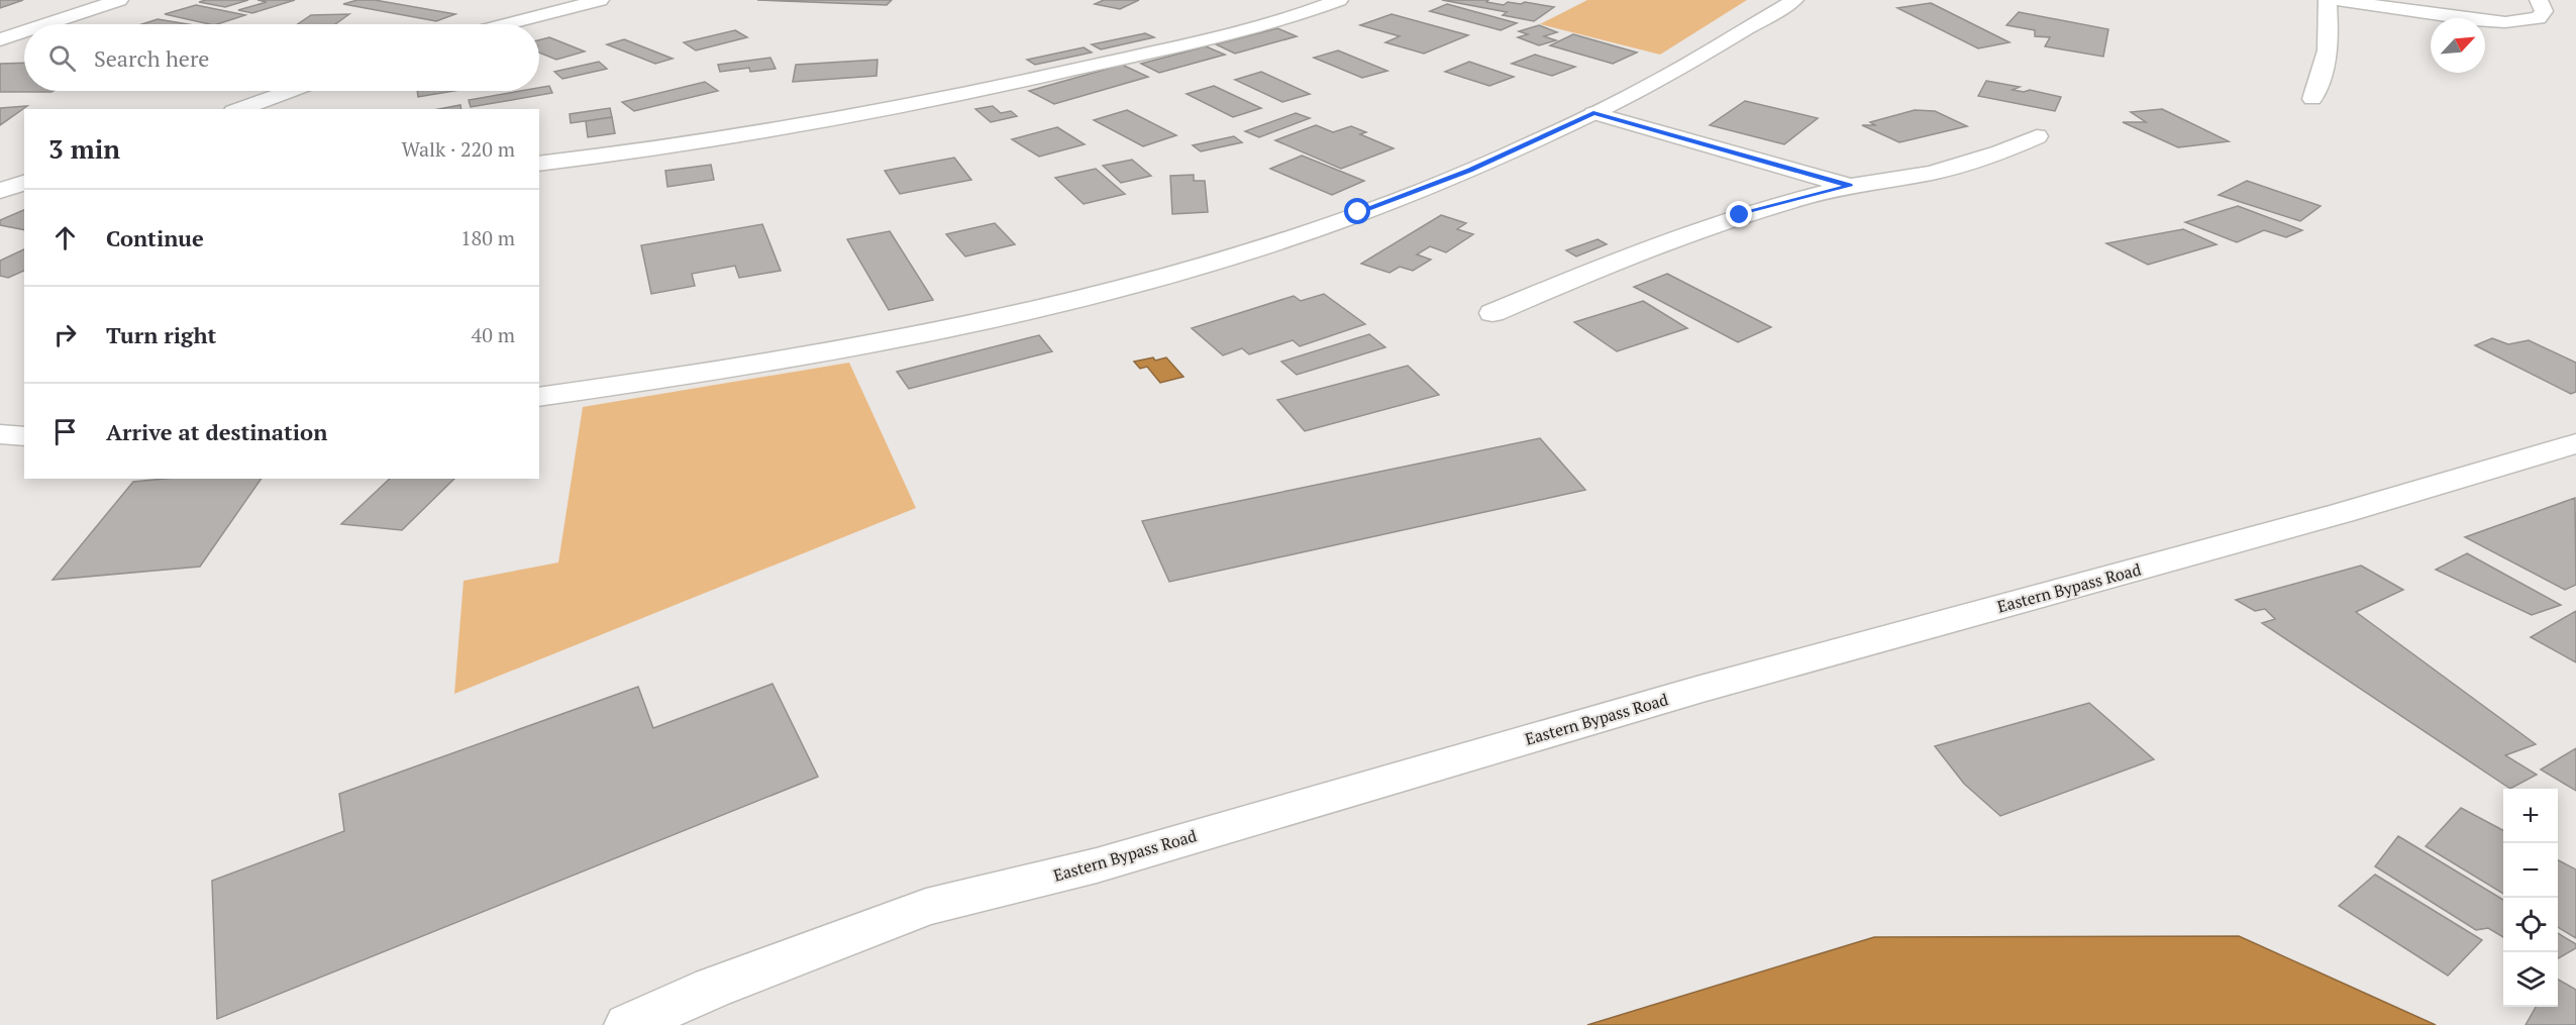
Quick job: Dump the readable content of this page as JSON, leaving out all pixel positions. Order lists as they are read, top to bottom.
{
  "streets": {
    "street": ["Eastern Bypass Road"]
  },
  "north": "top right",
  "page": {
    "search": "Search here",
    "heading": ["3 min", "Walk · 220 m"],
    "list": [
      ["Continue", "180 m"],
      ["Turn right", "40 m"],
      "Arrive at destination"
    ],
    "map_buttons": ["+", "−"]
  }
}
